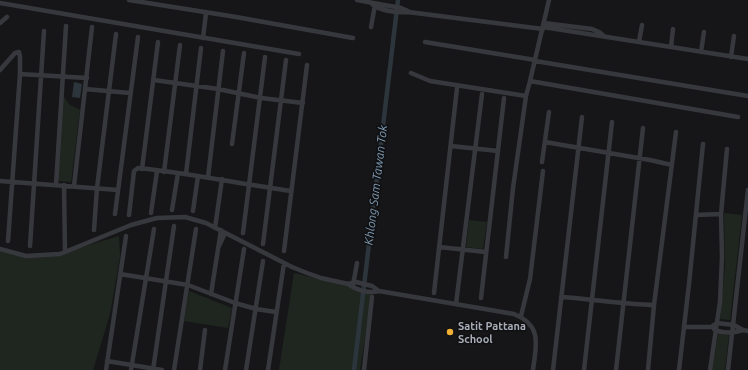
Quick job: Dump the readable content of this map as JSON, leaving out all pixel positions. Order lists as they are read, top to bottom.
{
  "water": ["Khlong Sam Tawan Tok"],
  "places": ["Satit Pattana School"]
}
